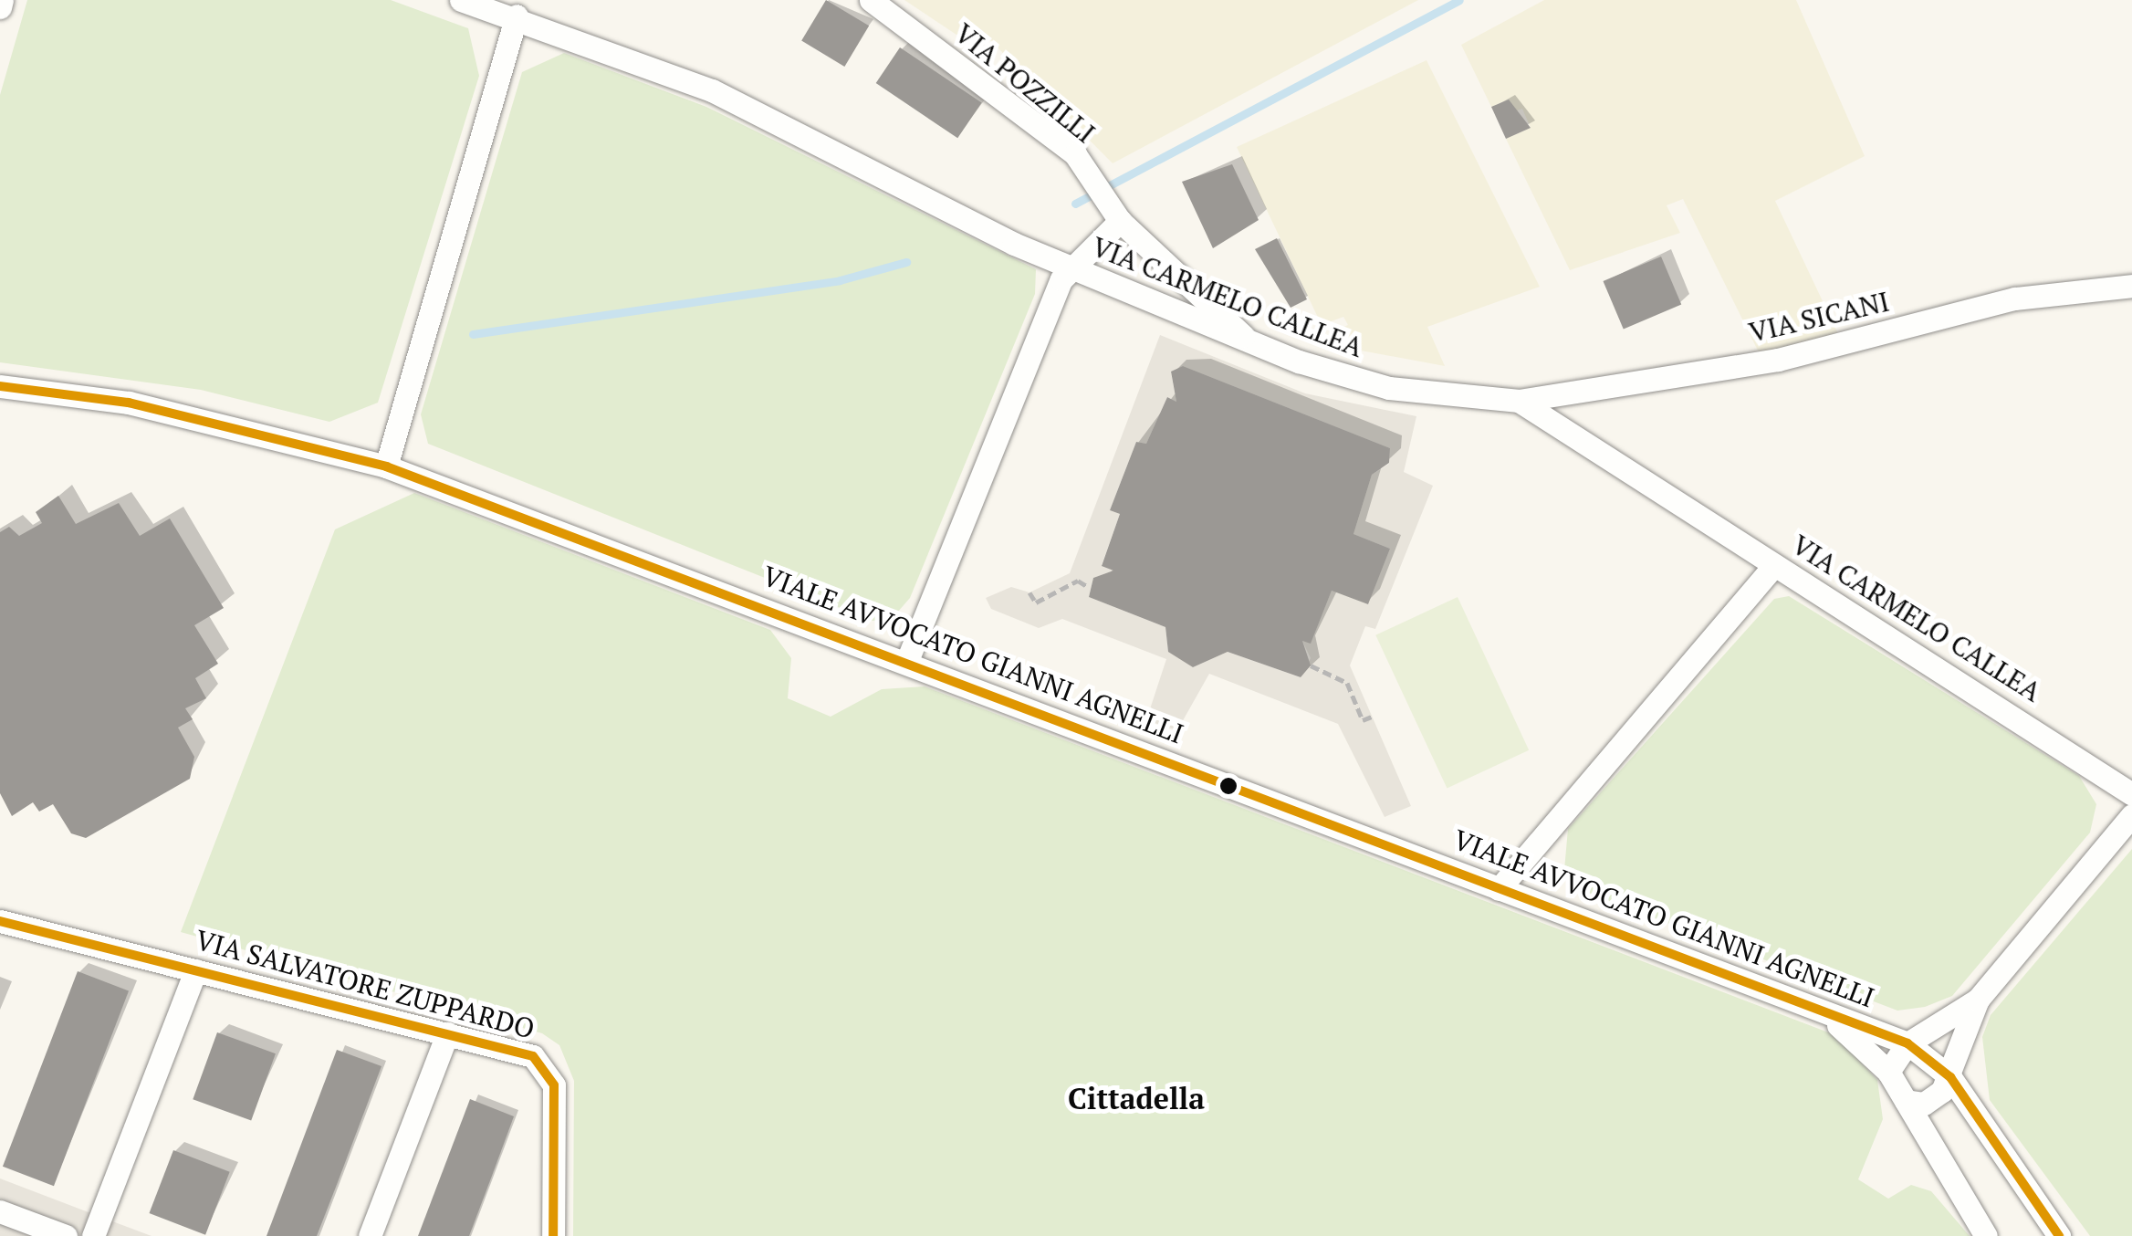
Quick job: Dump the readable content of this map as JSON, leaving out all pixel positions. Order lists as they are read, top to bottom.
{
  "streets": {
    "street": [
      "VIA POZZILLI",
      "VIA CARMELO CALLEA",
      "VIA SICANI",
      "VIALE AVVOCATO GIANNI AGNELLI",
      "VIA SALVATORE ZUPPARDO"
    ]
  },
  "crossings": [
    ["VIA POZZILLI", "VIA CARMELO CALLEA"],
    ["VIA CARMELO CALLEA", "VIA SICANI"]
  ],
  "districts": ["Cittadella"]
}
